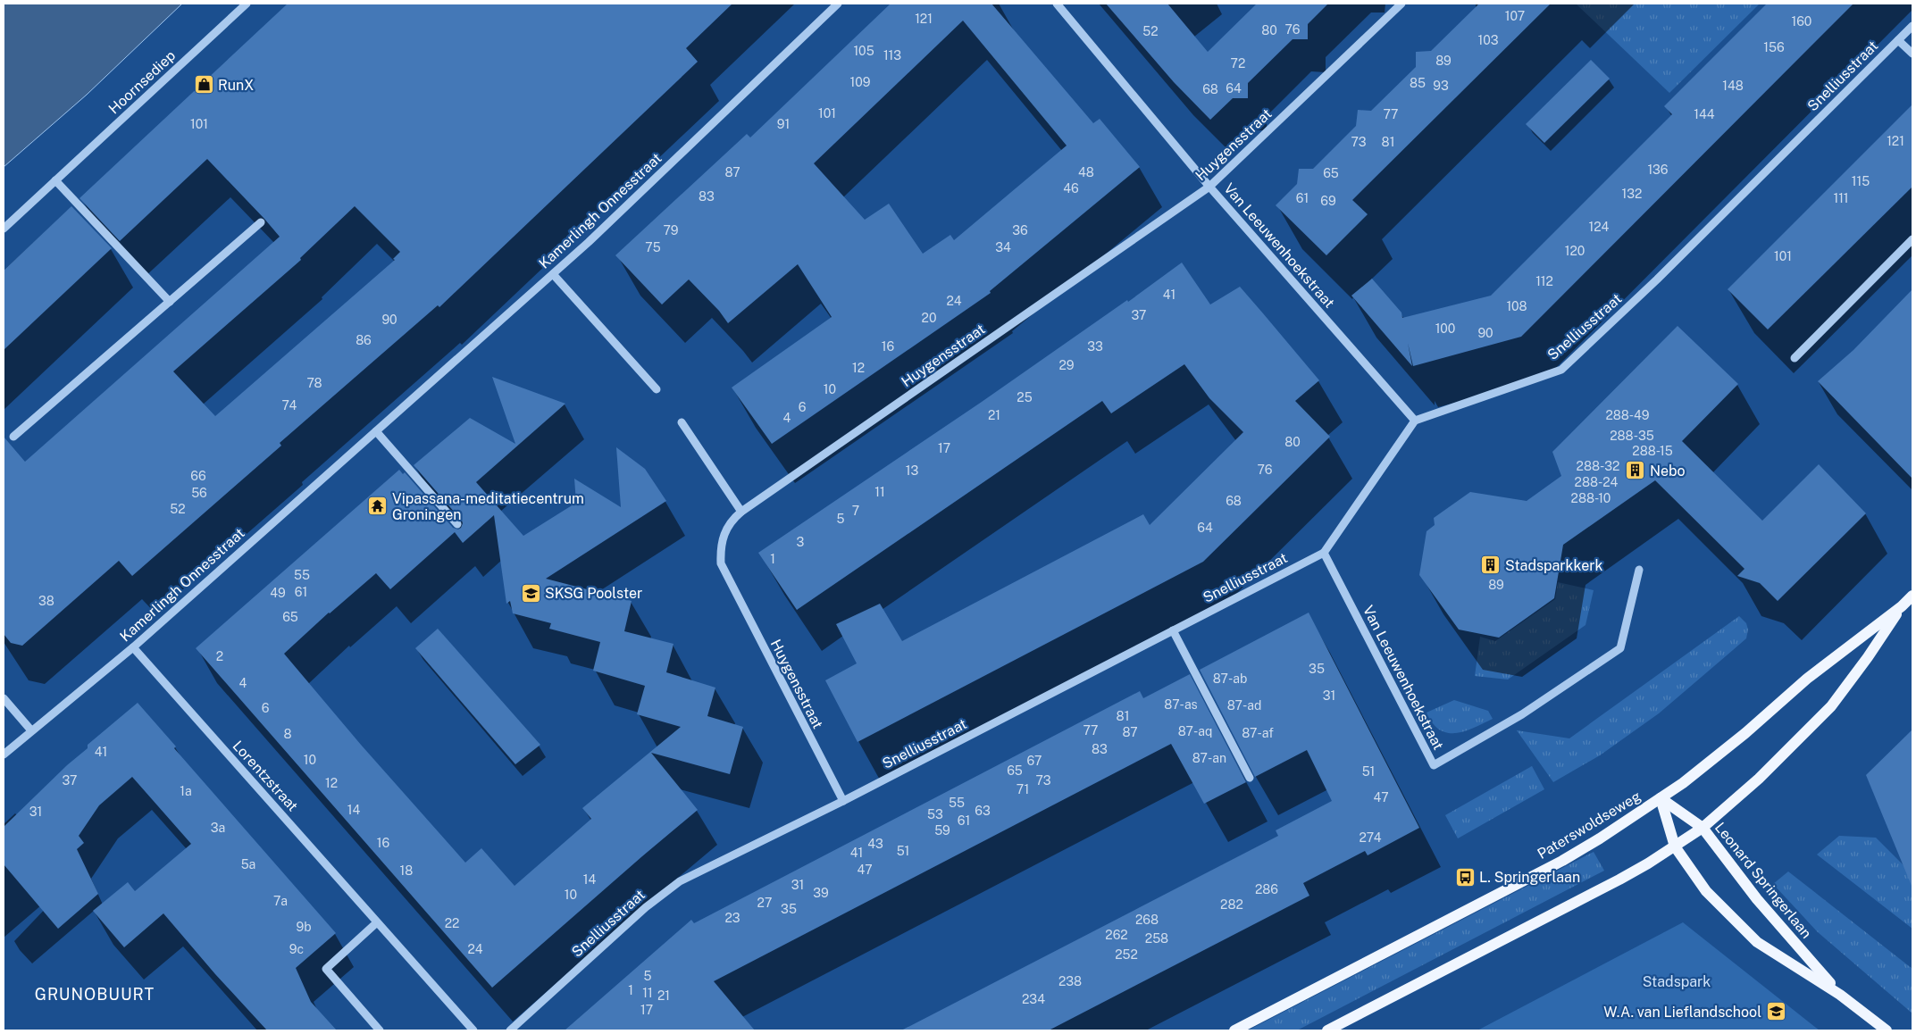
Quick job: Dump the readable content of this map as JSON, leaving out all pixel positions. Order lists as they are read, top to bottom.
{
  "streets": {
    "main road": ["Paterswoldseweg", "Leonard Springerlaan"],
    "street": [
      "Snelliusstraat",
      "Hoornsediep",
      "Huygensstraat",
      "Kamerlingh Onnesstraat",
      "Van Leeuwenhoekstraat",
      "Lorentzstraat"
    ]
  },
  "crossings": [
    ["Snelliusstraat", "Huygensstraat"],
    ["Snelliusstraat", "Van Leeuwenhoekstraat"],
    ["Huygensstraat", "Van Leeuwenhoekstraat"],
    ["Kamerlingh Onnesstraat", "Lorentzstraat"],
    ["Paterswoldseweg", "Leonard Springerlaan"]
  ],
  "districts": ["GRUNOBUURT"],
  "parks": ["Stadspark"],
  "places": {
    "shop": ["RunX"],
    "building": ["Nebo", "Stadsparkkerk"],
    "temple": ["Vipassana-meditatiecentrum Groningen"],
    "school or university": ["SKSG Poolster", "W.A. van Lieflandschool"],
    "bus stop": ["L. Springerlaan"]
  },
  "house_numbers": [
    "107",
    "121",
    "160",
    "76",
    "80",
    "52",
    "103",
    "156",
    "105",
    "113",
    "89",
    "72",
    "109",
    "85",
    "93",
    "148",
    "64",
    "68",
    "101",
    "77",
    "144",
    "101",
    "91",
    "121",
    "73",
    "81",
    "136",
    "87",
    "48",
    "65",
    "115",
    "46",
    "132",
    "83",
    "61",
    "111",
    "69",
    "124",
    "79",
    "36",
    "75",
    "34",
    "120",
    "101",
    "112",
    "41",
    "24",
    "108",
    "37",
    "20",
    "90",
    "100",
    "90",
    "86",
    "16",
    "33",
    "29",
    "12",
    "78",
    "10",
    "25",
    "74",
    "6",
    "21",
    "288-49",
    "4",
    "288-35",
    "80",
    "17",
    "288-15",
    "288-32",
    "76",
    "13",
    "66",
    "288-24",
    "11",
    "56",
    "288-10",
    "68",
    "52",
    "7",
    "5",
    "64",
    "3",
    "1",
    "55",
    "89",
    "61",
    "49",
    "38",
    "65",
    "2",
    "35",
    "87-ab",
    "4",
    "31",
    "87-as",
    "87-ad",
    "6",
    "81",
    "77",
    "87-aq",
    "87",
    "87-af",
    "8",
    "83",
    "41",
    "87-an",
    "10",
    "67",
    "65",
    "51",
    "37",
    "73",
    "12",
    "71",
    "1a",
    "47",
    "55",
    "14",
    "63",
    "31",
    "53",
    "61",
    "3a",
    "59",
    "274",
    "16",
    "43",
    "51",
    "41",
    "5a",
    "47",
    "18",
    "14",
    "31",
    "286",
    "39",
    "10",
    "7a",
    "27",
    "282",
    "35",
    "23",
    "268",
    "22",
    "9b",
    "262",
    "258",
    "9c",
    "24",
    "252",
    "5",
    "238",
    "1",
    "11",
    "21",
    "234",
    "17"
  ]
}
